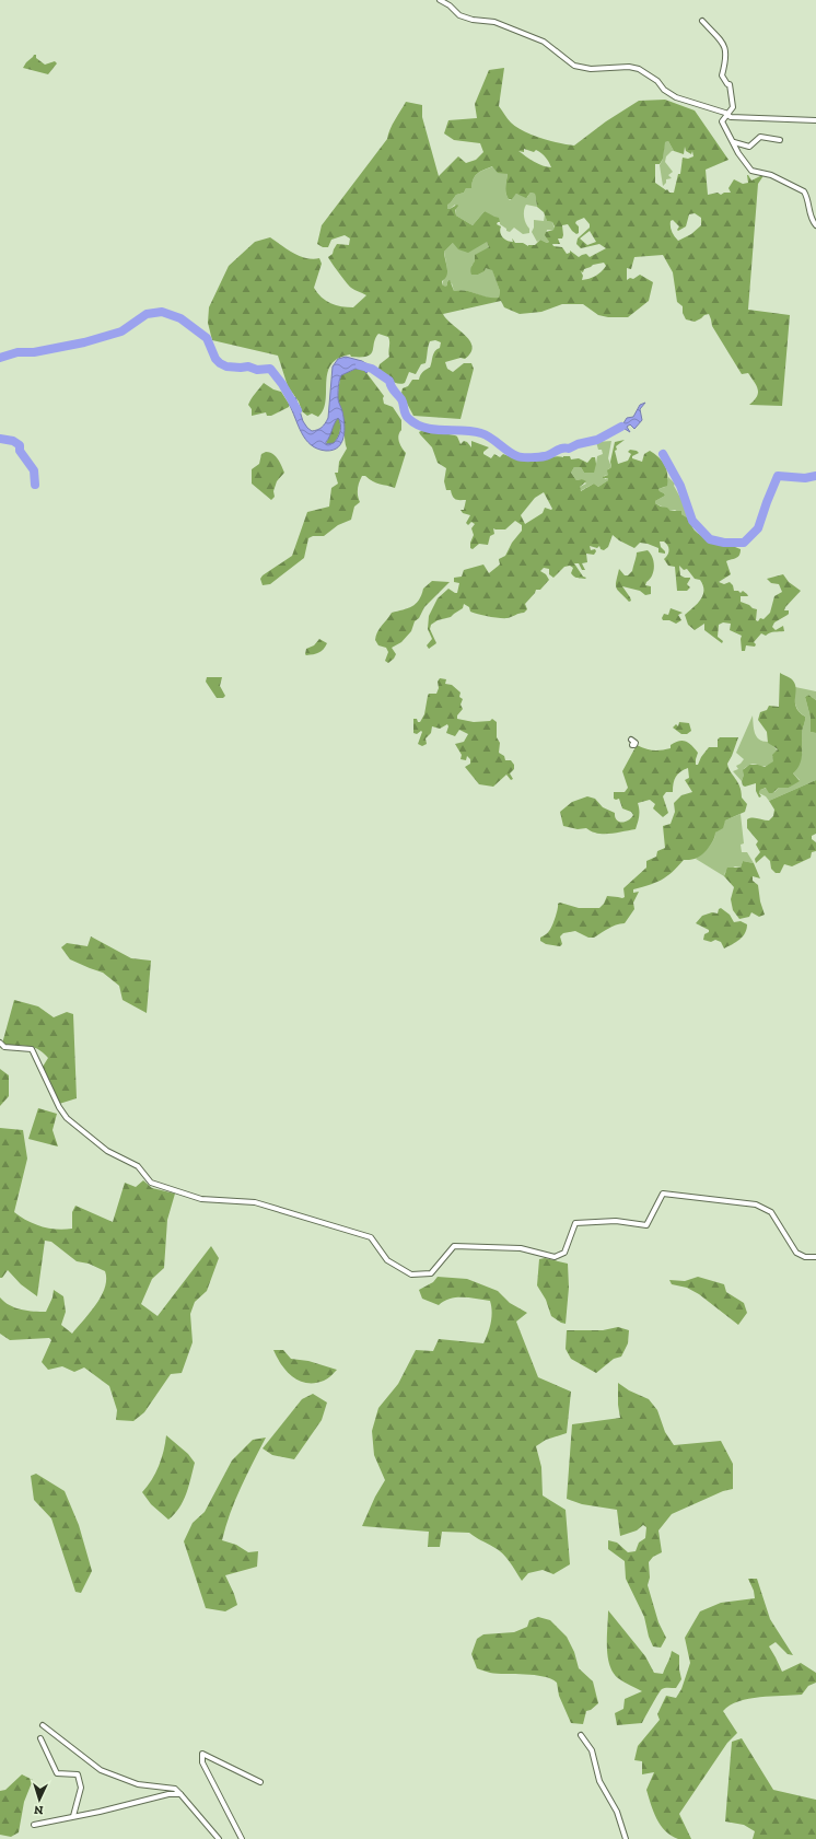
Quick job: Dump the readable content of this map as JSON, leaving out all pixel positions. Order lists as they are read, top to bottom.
{
  "north": "bottom"
}
